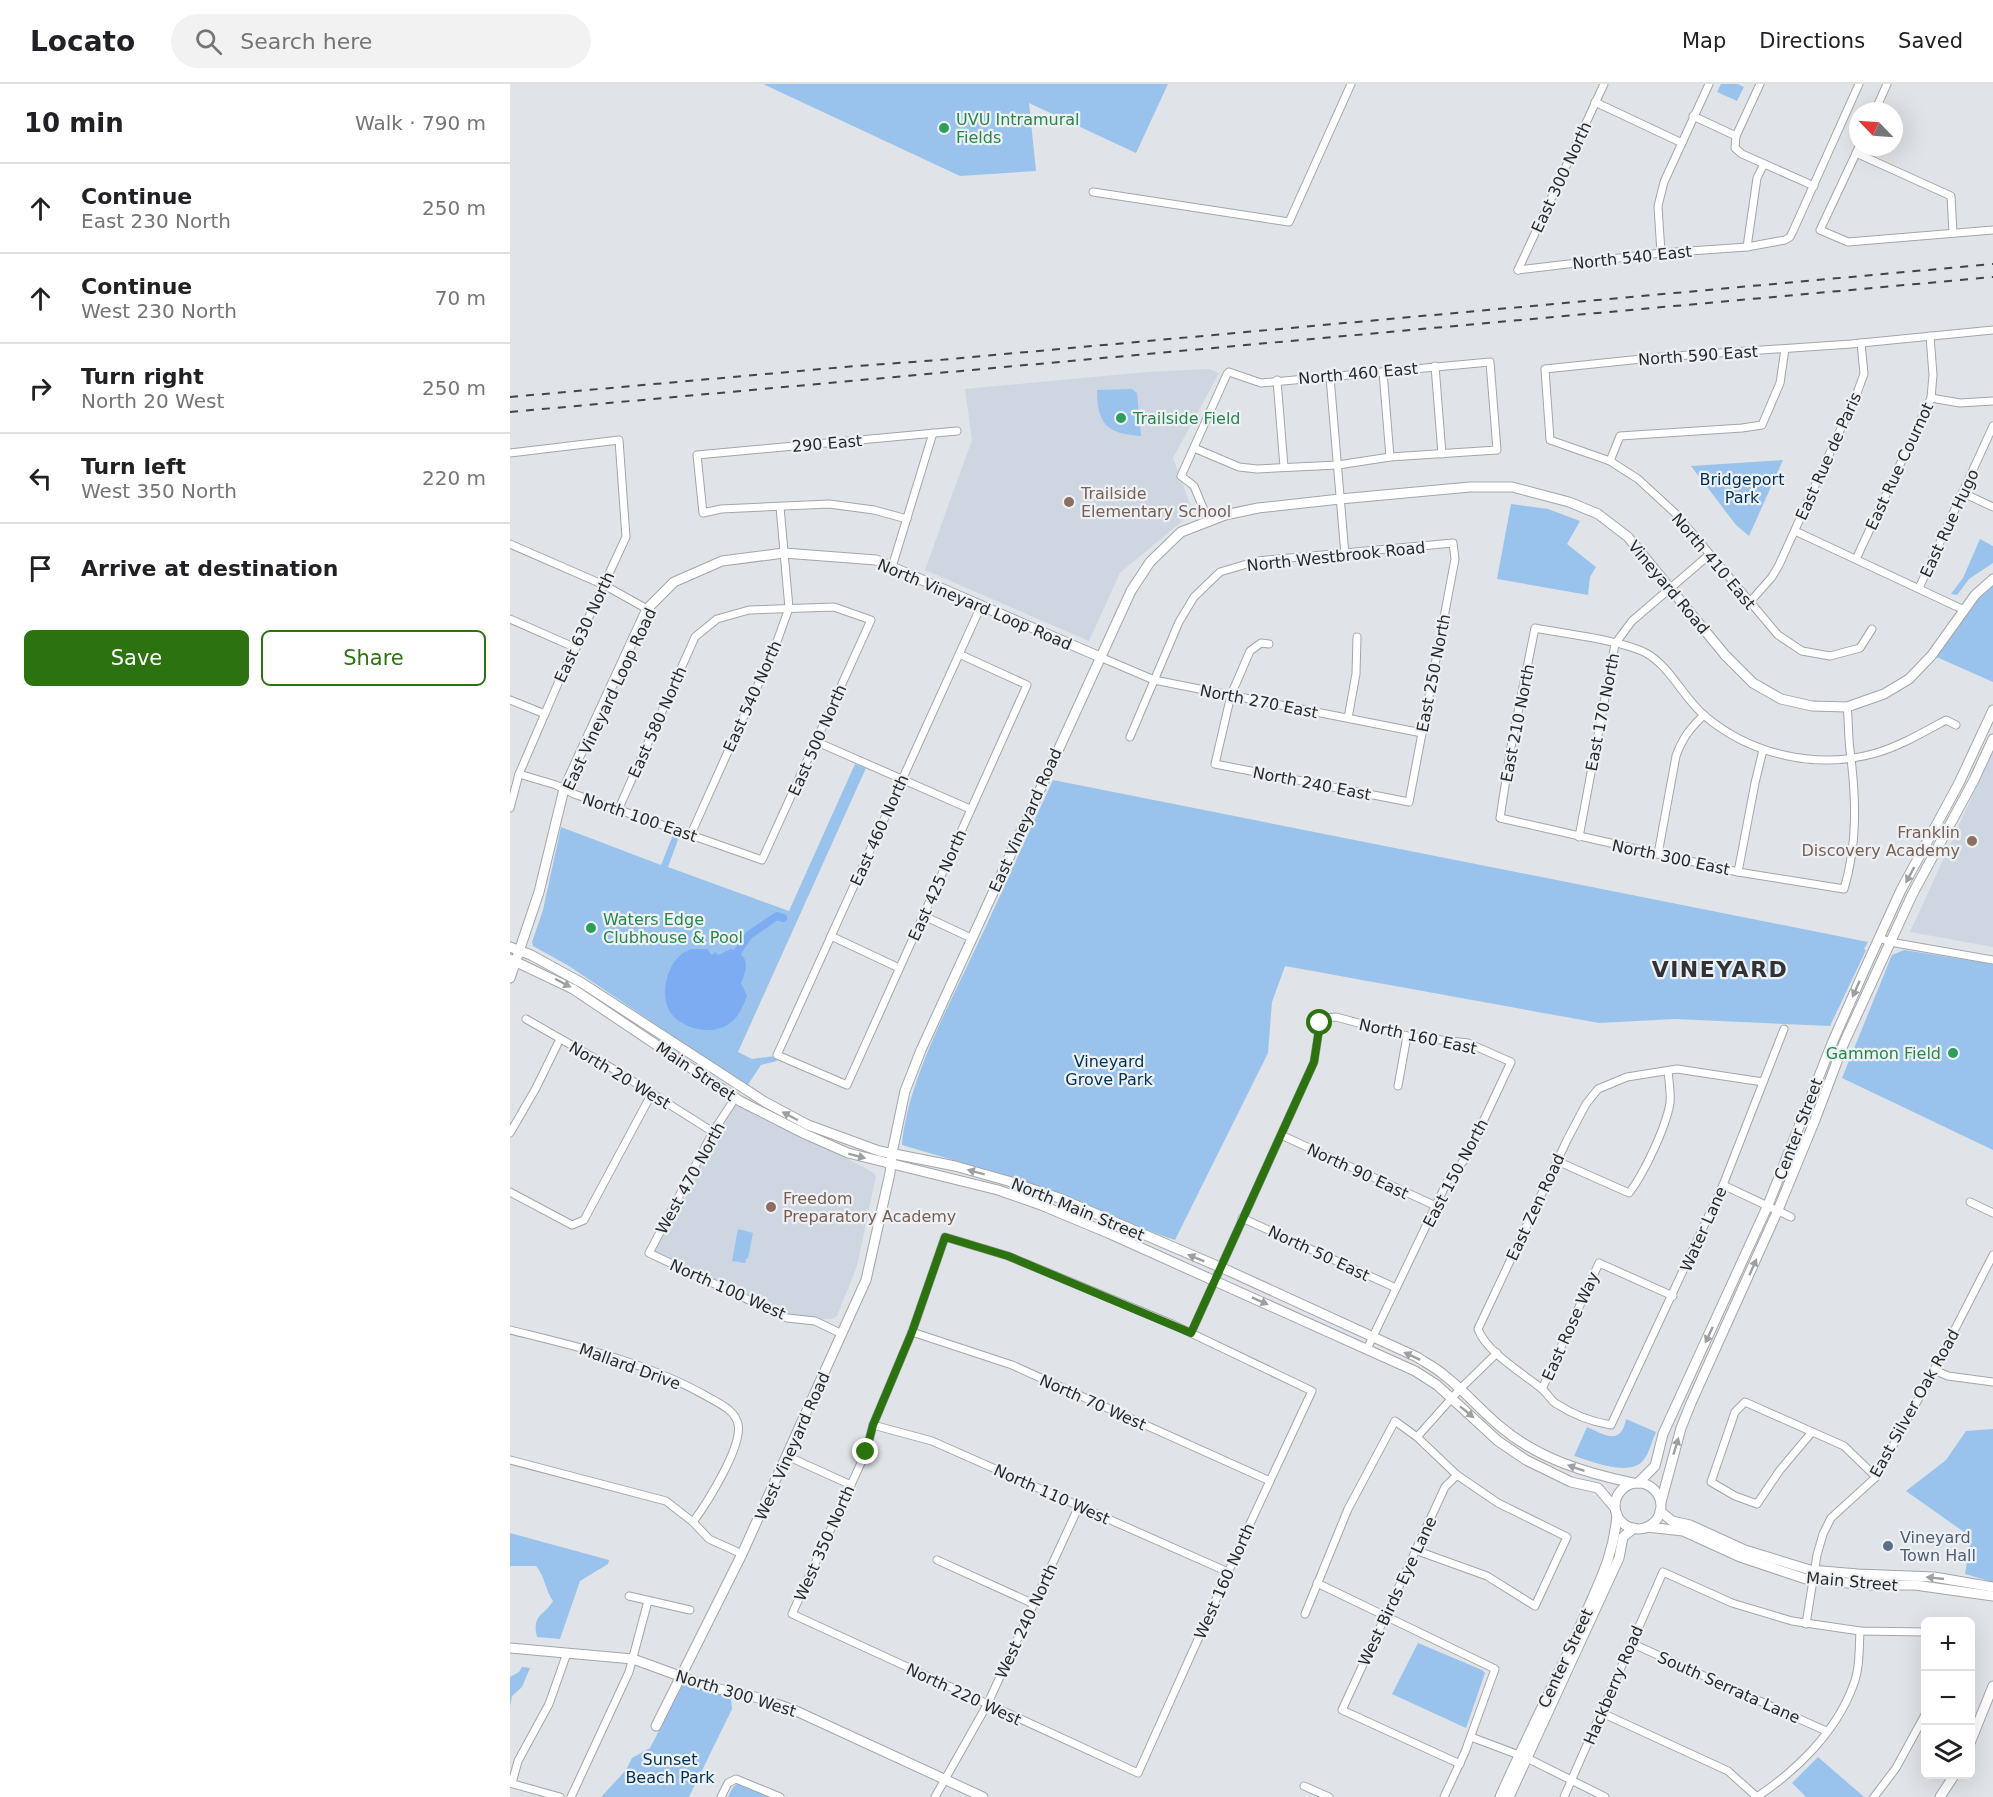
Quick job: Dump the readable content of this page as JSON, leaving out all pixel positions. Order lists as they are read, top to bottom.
{
  "streets": {
    "street": [
      "East 300 North",
      "North 540 East",
      "North 590 East",
      "North 460 East",
      "290 East",
      "East Rue de Paris",
      "East Rue Cournot",
      "East Rue Hugo",
      "North Westbrook Road",
      "North 410 East",
      "Vineyard Road",
      "North Vineyard Loop Road",
      "East 630 North",
      "East 250 North",
      "East 540 North",
      "East Vineyard Loop Road",
      "North 270 East",
      "East 170 North",
      "East 580 North",
      "East 210 North",
      "East 500 North",
      "North 240 East",
      "North 100 East",
      "East Vineyard Road",
      "East 460 North",
      "North 300 East",
      "East 425 North",
      "North 160 East",
      "Main Street",
      "North 20 West",
      "Center Street",
      "North 90 East",
      "East 150 North",
      "West 470 North",
      "East Zen Road",
      "North Main Street",
      "Water Lane",
      "North 50 East",
      "North 100 West",
      "East Rose Way",
      "Mallard Drive",
      "North 70 West",
      "East Silver Oak Road",
      "West Vineyard Road",
      "North 110 West",
      "West 350 North",
      "West 160 North",
      "West Birds Eye Lane",
      "West 240 North",
      "Hackberry Road",
      "South Serrata Lane",
      "North 300 West",
      "North 220 West"
    ]
  },
  "crossings": [
    ["East 300 North", "North 540 East"],
    ["North 590 East", "East Rue de Paris"],
    ["North 590 East", "East Rue Cournot"],
    ["North 590 East", "North 410 East"],
    ["290 East", "East 540 North"],
    ["East Rue de Paris", "North 410 East"],
    ["North Westbrook Road", "East 250 North"],
    ["North Westbrook Road", "North 270 East"],
    ["North 410 East", "East 170 North"],
    ["Vineyard Road", "East 170 North"],
    ["Vineyard Road", "East Vineyard Road"],
    ["North Vineyard Loop Road", "East 540 North"],
    ["North Vineyard Loop Road", "East Vineyard Loop Road"],
    ["North Vineyard Loop Road", "North 270 East"],
    ["North Vineyard Loop Road", "East Vineyard Road"],
    ["North Vineyard Loop Road", "East 460 North"],
    ["East 630 North", "North 100 East"],
    ["East 250 North", "North 270 East"],
    ["East 250 North", "North 240 East"],
    ["East 540 North", "East 580 North"],
    ["East 540 North", "East 500 North"],
    ["East 540 North", "North 100 East"],
    ["East Vineyard Loop Road", "North 100 East"],
    ["East Vineyard Loop Road", "Main Street"],
    ["East Vineyard Loop Road", "North Main Street"],
    ["North 270 East", "North 240 East"],
    ["North 270 East", "East Vineyard Road"],
    ["East 170 North", "East 210 North"],
    ["East 170 North", "North 300 East"],
    ["East 580 North", "East 500 North"],
    ["East 580 North", "North 100 East"],
    ["East 210 North", "North 300 East"],
    ["East 500 North", "North 100 East"],
    ["East Vineyard Road", "North Main Street"],
    ["East Vineyard Road", "West Vineyard Road"],
    ["East 460 North", "East 425 North"],
    ["North 160 East", "North 90 East"],
    ["North 160 East", "East 150 North"],
    ["Main Street", "Center Street"],
    ["Main Street", "North Main Street"],
    ["Main Street", "East Silver Oak Road"],
    ["Main Street", "West Vineyard Road"],
    ["North 20 West", "West 470 North"],
    ["Center Street", "North Main Street"],
    ["North 90 East", "East 150 North"],
    ["East 150 North", "North Main Street"],
    ["East 150 North", "North 50 East"],
    ["West 470 North", "North 100 West"],
    ["North Main Street", "West Vineyard Road"],
    ["Water Lane", "East Rose Way"],
    ["North 100 West", "West Vineyard Road"],
    ["North 70 West", "West 350 North"],
    ["North 70 West", "West 160 North"],
    ["East Silver Oak Road", "Hackberry Road"],
    ["West Vineyard Road", "North 300 West"],
    ["North 110 West", "West 350 North"],
    ["North 110 West", "West 160 North"],
    ["North 110 West", "West 240 North"],
    ["West 350 North", "West 160 North"],
    ["West 350 North", "North 220 West"],
    ["West 160 North", "North 220 West"],
    ["West 240 North", "North 300 West"],
    ["West 240 North", "North 220 West"],
    ["Hackberry Road", "South Serrata Lane"]
  ],
  "districts": ["VINEYARD"],
  "parks": ["Bridgeport Park", "Vineyard Grove Park", "Sunset Beach Park"],
  "places": [
    "UVU Intramural Fields",
    "Trailside Field",
    "Trailside Elementary School",
    "Franklin Discovery Academy",
    "Waters Edge Clubhouse & Pool",
    "Gammon Field",
    "Freedom Preparatory Academy",
    "Vineyard Town Hall"
  ],
  "north": "top left",
  "page": {
    "header": "Locato",
    "search": "Search here",
    "nav": ["Map", "Directions", "Saved"],
    "heading": ["10 min", "Walk · 790 m"],
    "list": [
      ["Continue", "East 230 North", "250 m"],
      ["Continue", "West 230 North", "70 m"],
      ["Turn right", "North 20 West", "250 m"],
      ["Turn left", "West 350 North", "220 m"],
      "Arrive at destination"
    ],
    "buttons": ["Save", "Share"],
    "map_buttons": ["+", "−"]
  }
}
